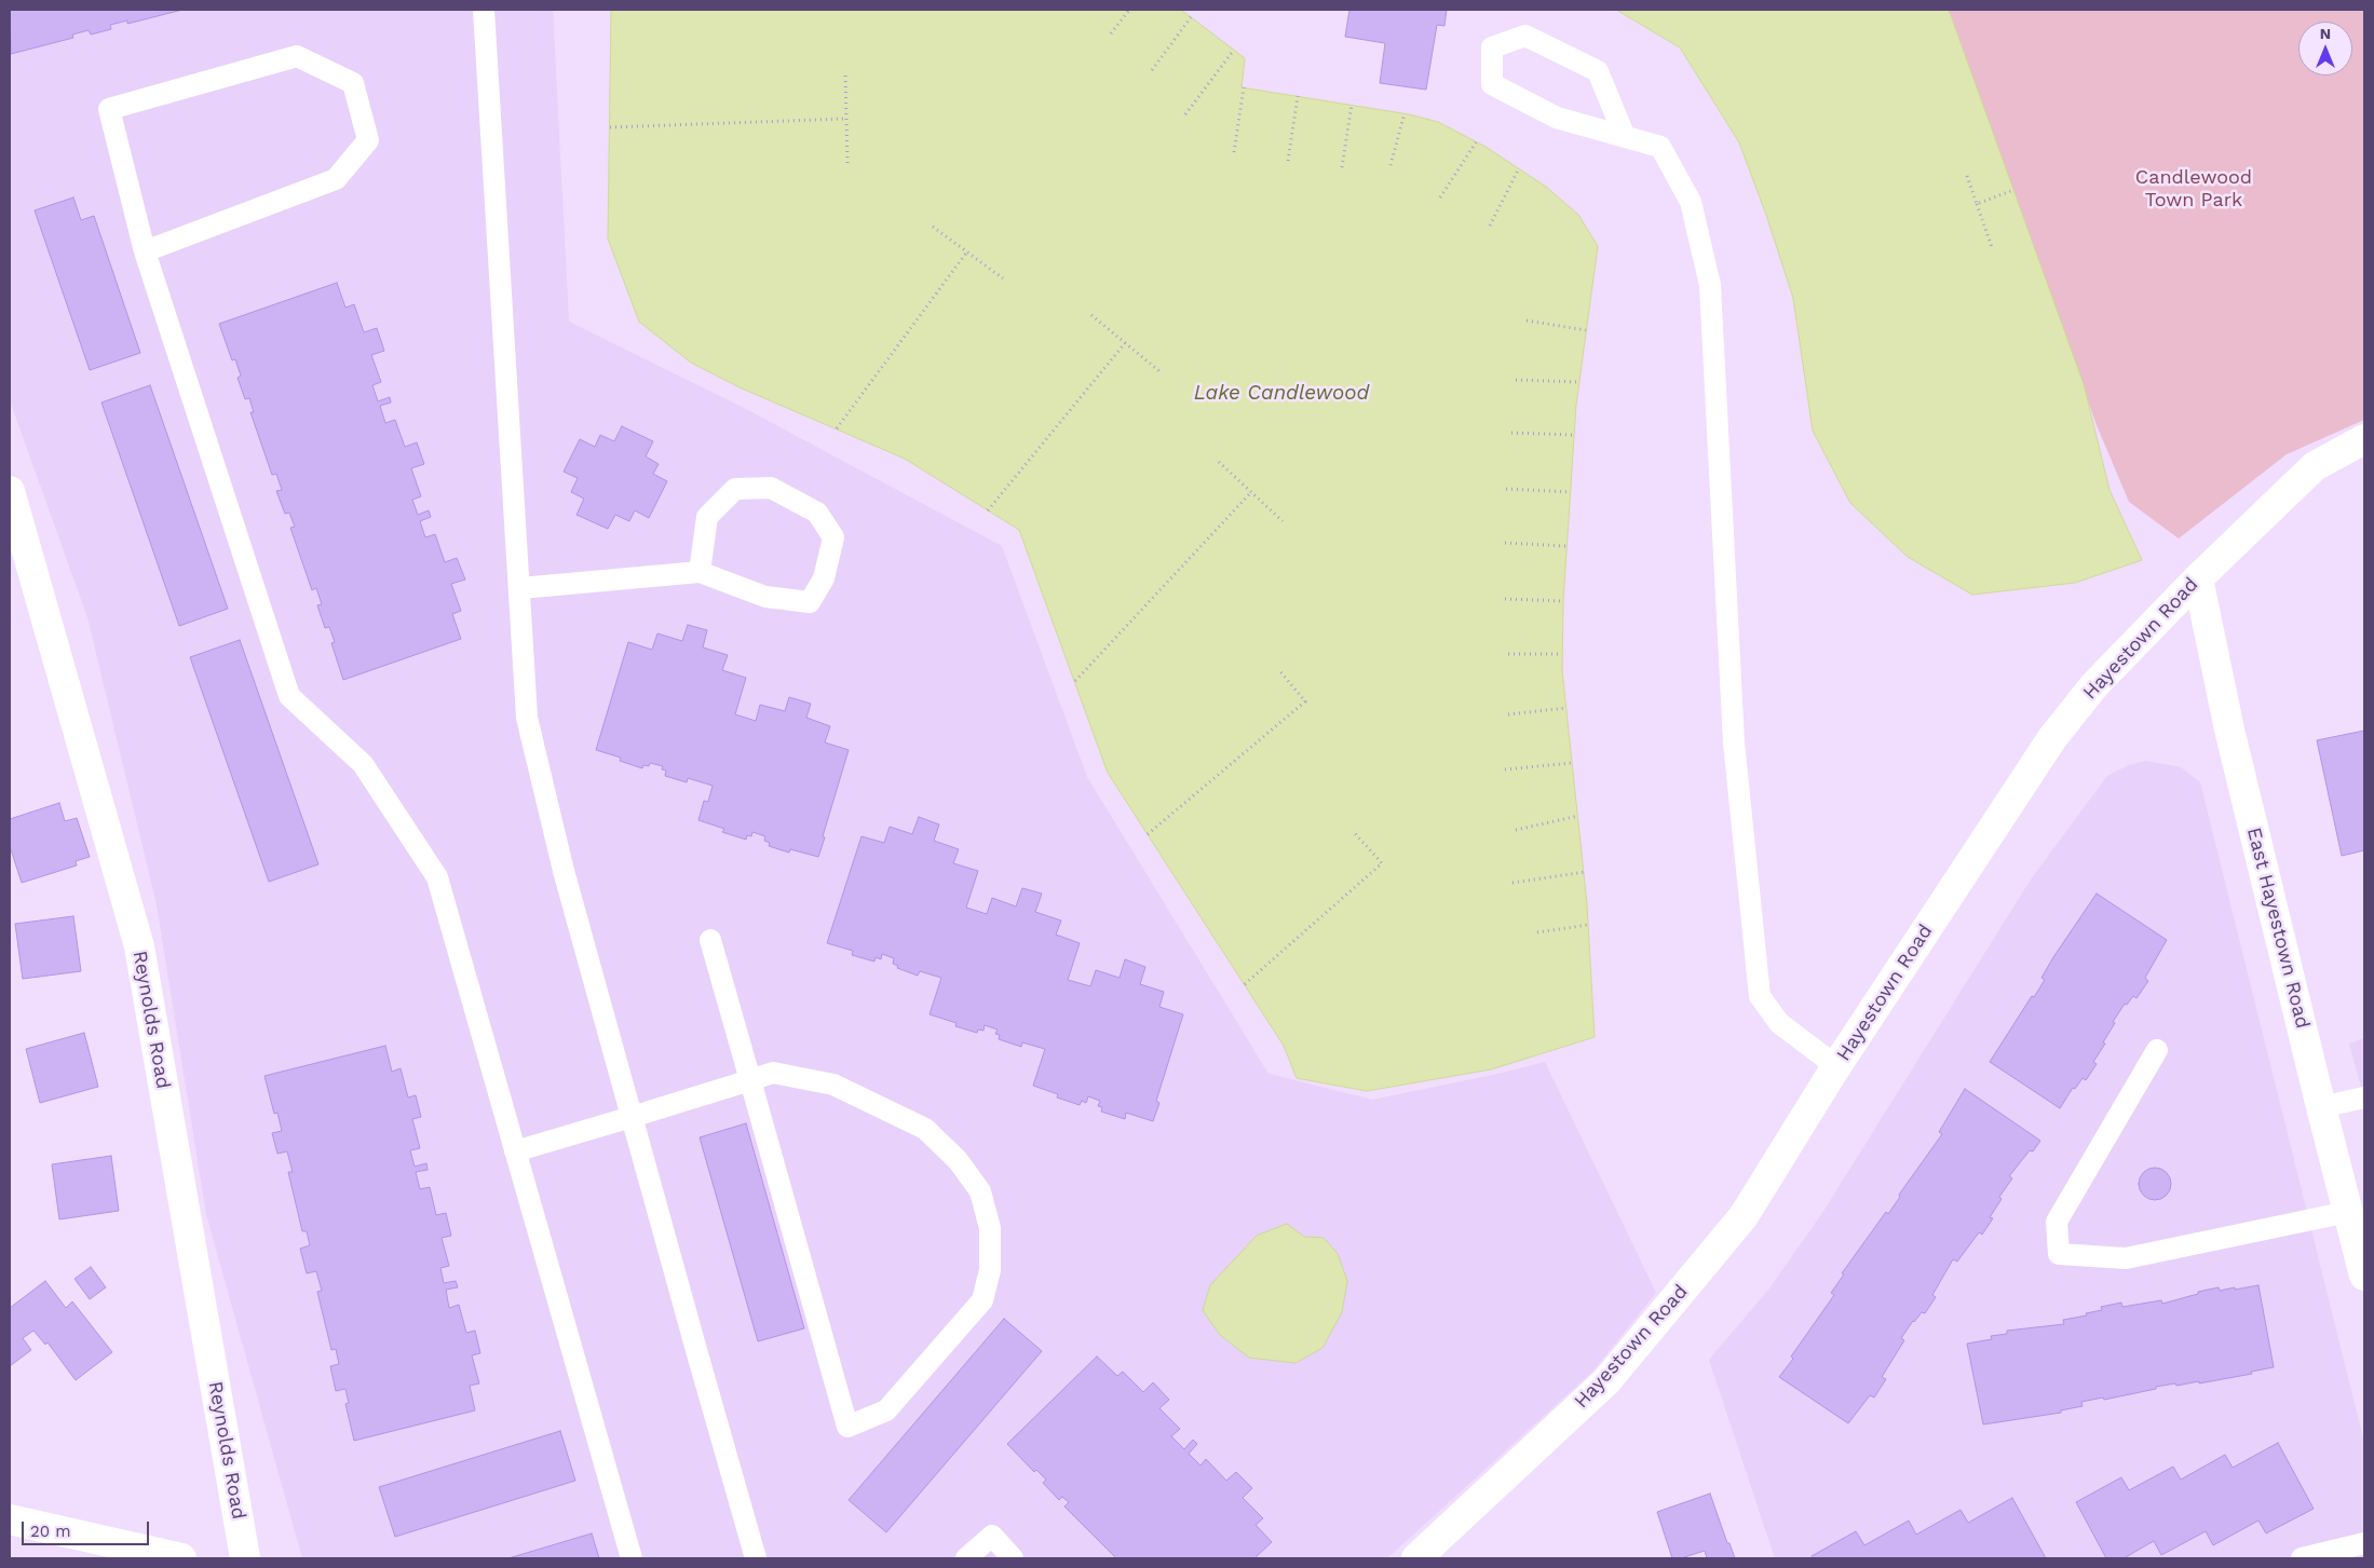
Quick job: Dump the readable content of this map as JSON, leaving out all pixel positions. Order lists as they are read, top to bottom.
{
  "streets": {
    "street": ["Hayestown Road", "East Hayestown Road", "Reynolds Road"]
  },
  "crossings": [
    ["Hayestown Road", "East Hayestown Road"]
  ],
  "water": ["Lake Candlewood"],
  "parks": ["Candlewood Town Park"],
  "scale_bar": "20 m",
  "north": "top"
}
